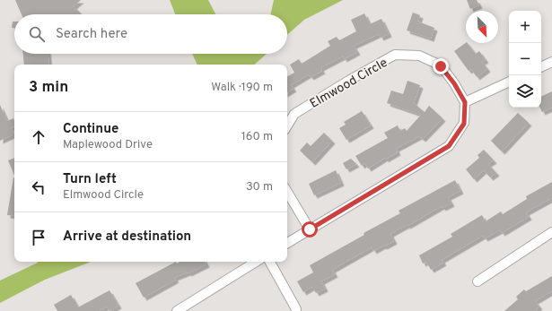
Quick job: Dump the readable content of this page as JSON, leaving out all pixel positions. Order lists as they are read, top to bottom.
{
  "streets": {
    "street": ["Elmwood Circle"]
  },
  "north": "bottom right",
  "page": {
    "map_buttons": ["+", "−"],
    "search": "Search here",
    "heading": ["3 min", "Walk · 190 m"],
    "list": [
      ["Continue", "Maplewood Drive", "160 m"],
      ["Turn left", "Elmwood Circle", "30 m"],
      "Arrive at destination"
    ]
  }
}
